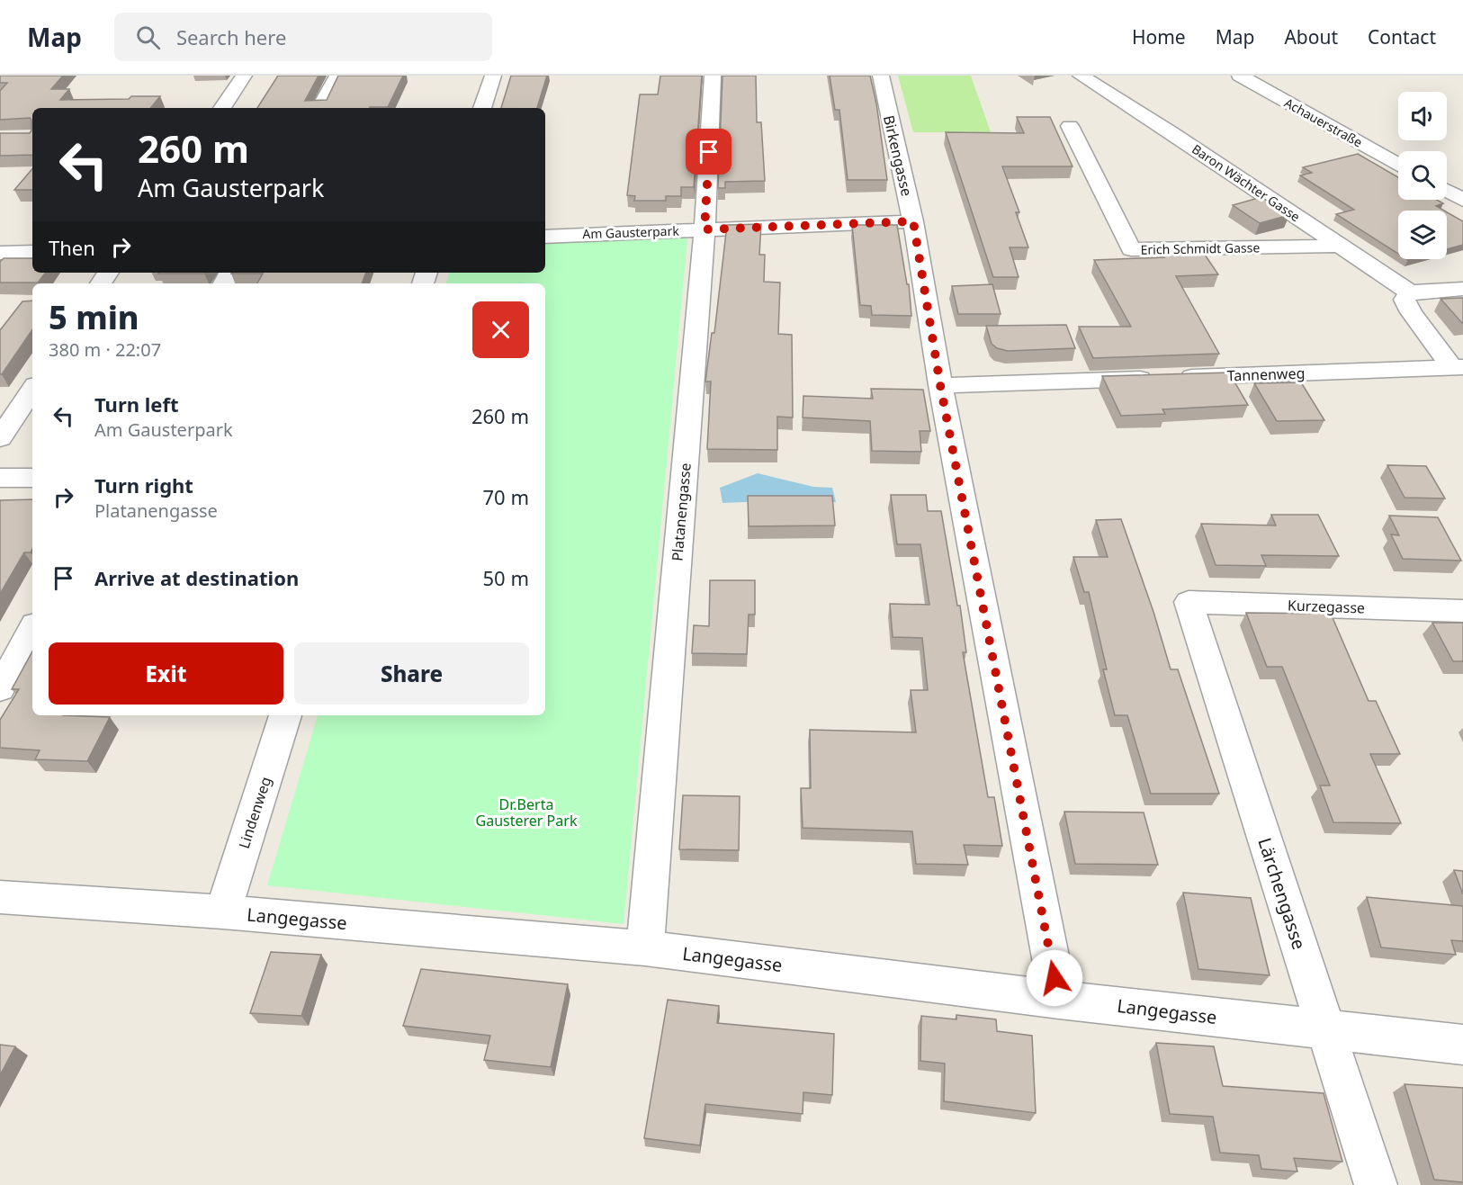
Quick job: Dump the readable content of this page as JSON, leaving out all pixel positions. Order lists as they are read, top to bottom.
{
  "streets": {
    "street": [
      "Achauerstraße",
      "Birkengasse",
      "Baron Wächter Gasse",
      "Am Gausterpark",
      "Erich Schmidt Gasse",
      "Tannenweg",
      "Platanengasse",
      "Kurzegasse",
      "Lindenweg",
      "Lärchengasse",
      "Langegasse"
    ]
  },
  "crossings": [
    ["Birkengasse", "Am Gausterpark"],
    ["Birkengasse", "Tannenweg"],
    ["Birkengasse", "Langegasse"],
    ["Baron Wächter Gasse", "Erich Schmidt Gasse"],
    ["Am Gausterpark", "Platanengasse"],
    ["Platanengasse", "Langegasse"],
    ["Kurzegasse", "Lärchengasse"],
    ["Lindenweg", "Langegasse"],
    ["Lärchengasse", "Langegasse"]
  ],
  "parks": ["Dr.Berta Gausterer Park"],
  "page": {
    "header": "Map",
    "search": "Search here",
    "nav": [
      "Home",
      "Map",
      "About",
      "Contact"
    ],
    "turn": ["260 m", "Am Gausterpark"],
    "then": "Then",
    "heading": ["5 min", "380 m · 22:07"],
    "list": [
      {
        "name": "Turn left",
        "note": "Am Gausterpark",
        "value": "260 m"
      },
      {
        "name": "Turn right",
        "note": "Platanengasse",
        "value": "70 m"
      },
      {
        "name": "Arrive at destination",
        "value": "50 m"
      }
    ],
    "buttons": ["Exit", "Share"]
  }
}
